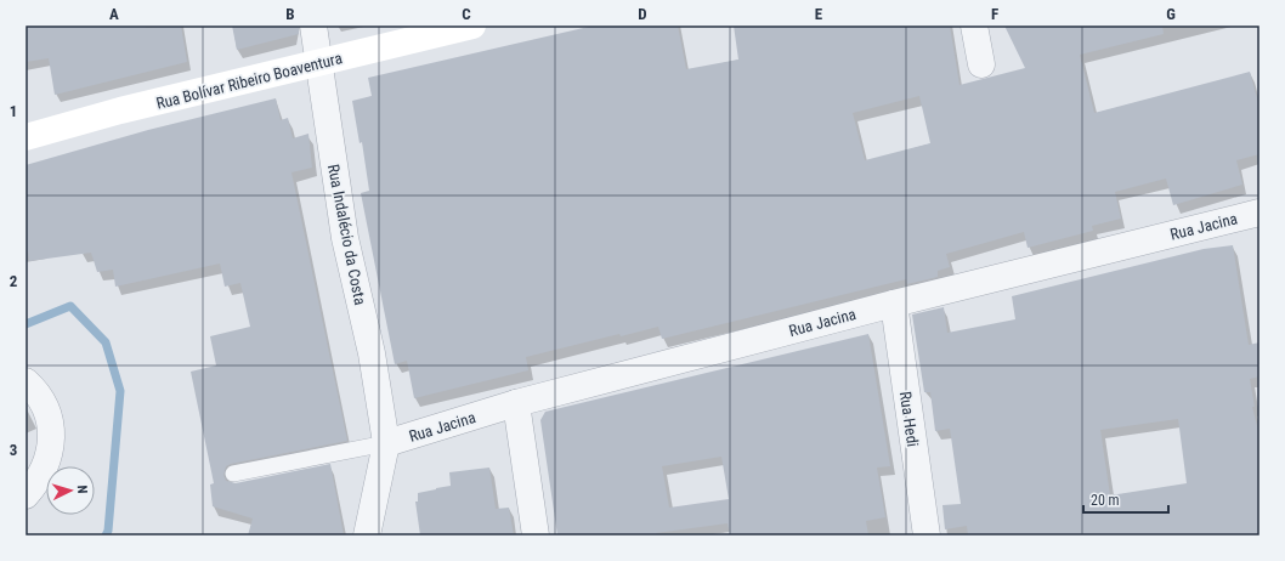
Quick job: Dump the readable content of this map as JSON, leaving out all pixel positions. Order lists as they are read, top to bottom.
{
  "streets": {
    "main road": ["Rua Bolívar Ribeiro Boaventura"],
    "street": ["Rua Jacina", "Rua Indalécio da Costa", "Rua Hedi"]
  },
  "crossings": [
    ["Rua Bolívar Ribeiro Boaventura", "Rua Indalécio da Costa"],
    ["Rua Jacina", "Rua Indalécio da Costa"],
    ["Rua Jacina", "Rua Hedi"]
  ],
  "scale_bar": "20 m",
  "north": "right",
  "grid": {
    "columns": [
      "A",
      "B",
      "C",
      "D",
      "E",
      "F",
      "G"
    ],
    "rows": ["1", "2", "3"]
  }
}
